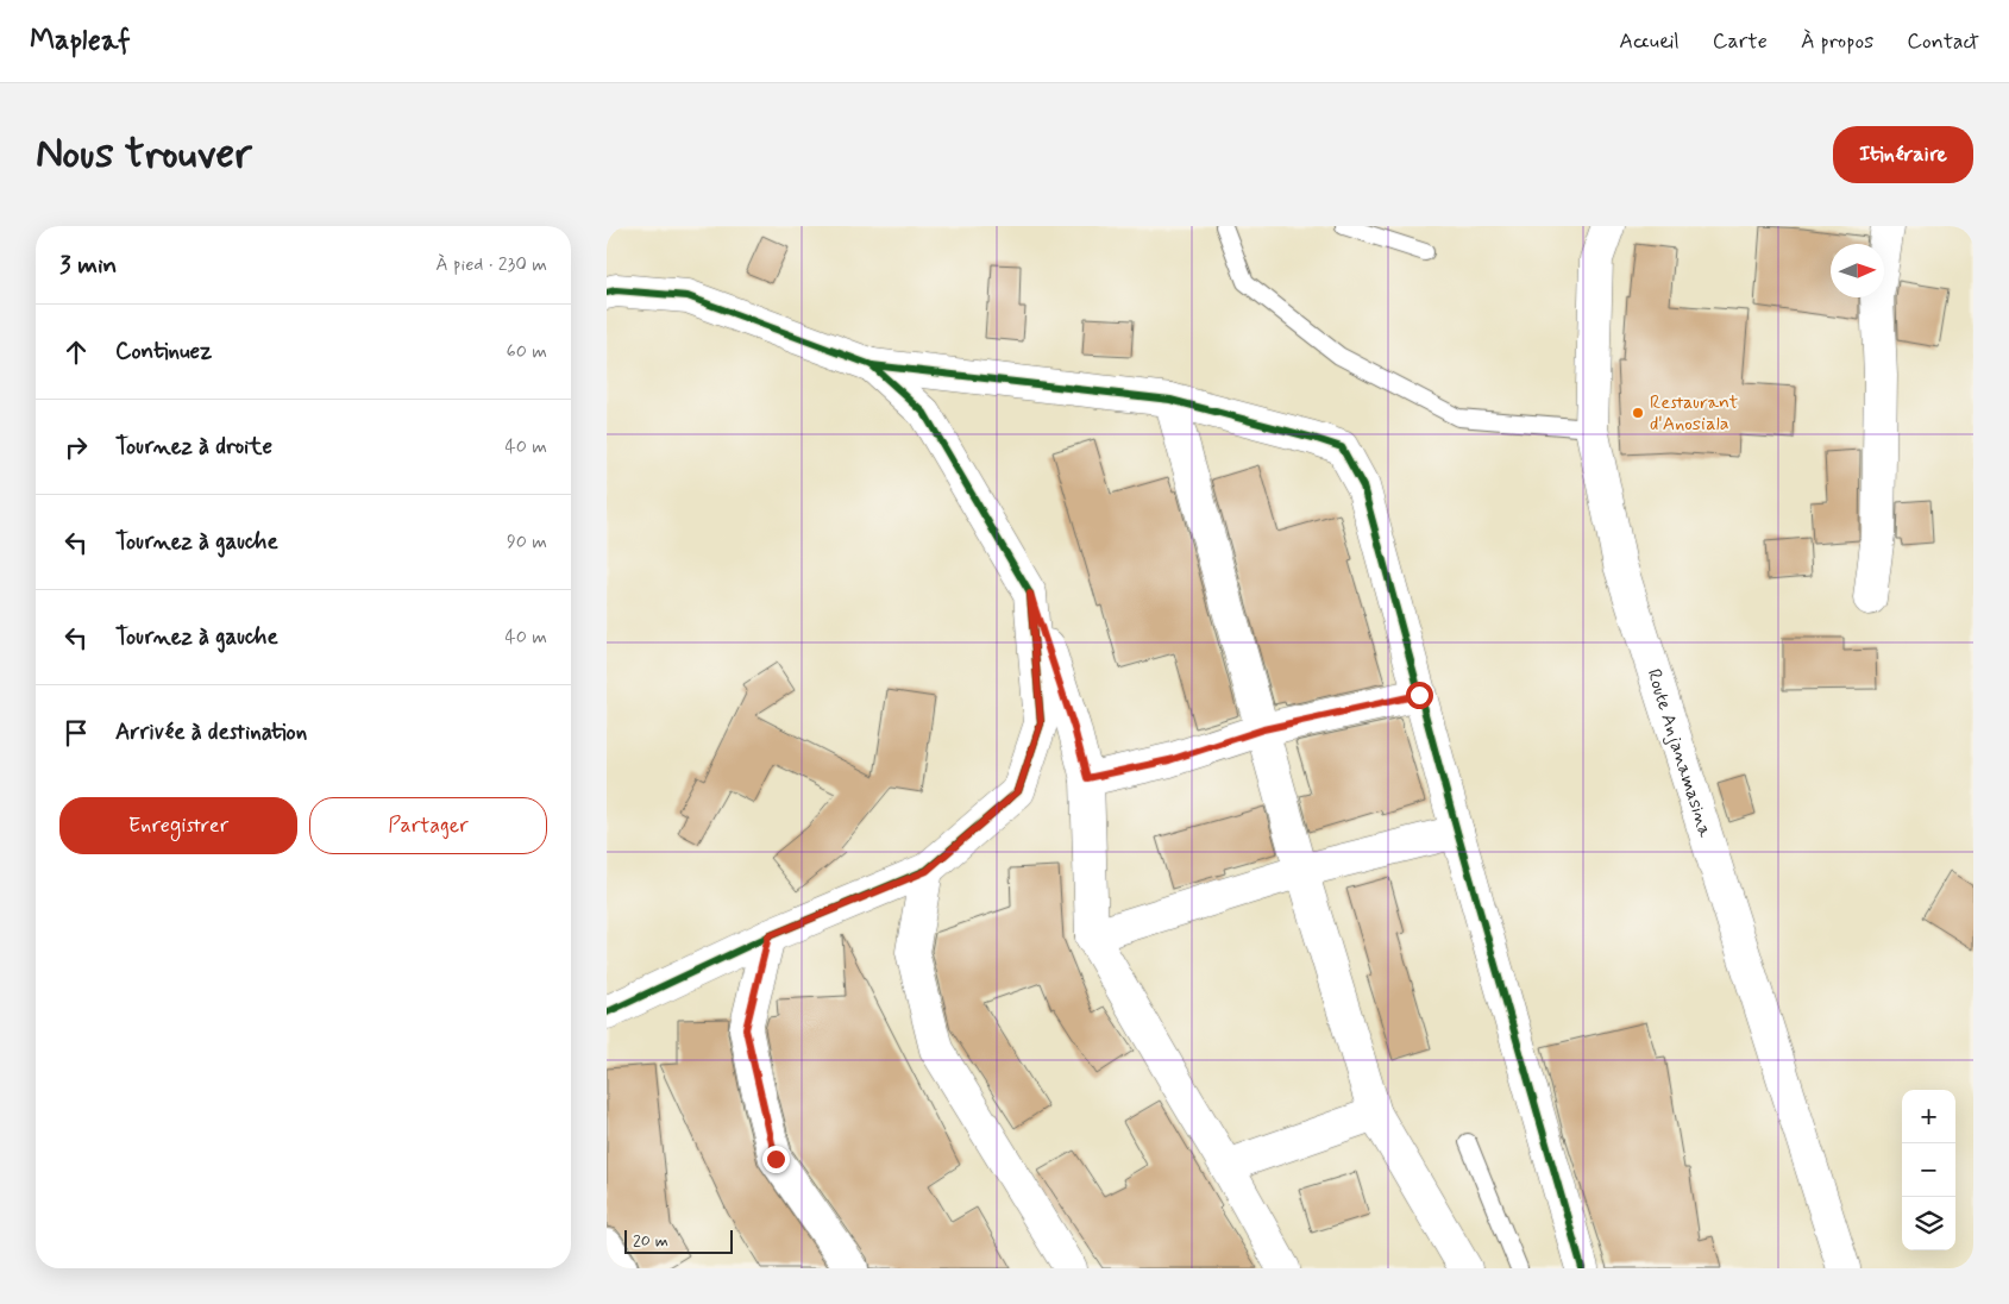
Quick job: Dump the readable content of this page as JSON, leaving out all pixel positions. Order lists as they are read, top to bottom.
{
  "streets": {
    "street": ["Route Anjanamasina"]
  },
  "places": ["Restaurant d'Anosiala"],
  "scale_bar": "20 m",
  "north": "right",
  "page": {
    "header": "Mapleaf",
    "nav": [
      "Accueil",
      "Carte",
      "À propos",
      "Contact"
    ],
    "buttons": [
      "Itinéraire",
      ["Enregistrer", "Partager"]
    ],
    "title": "Nous trouver",
    "heading": ["3 min", "À pied · 230 m"],
    "list": [
      ["Continuez", "60 m"],
      ["Tournez à droite", "40 m"],
      ["Tournez à gauche", "90 m"],
      ["Tournez à gauche", "40 m"],
      "Arrivée à destination"
    ],
    "map_buttons": ["+", "−"],
    "scale": "20 m"
  }
}
